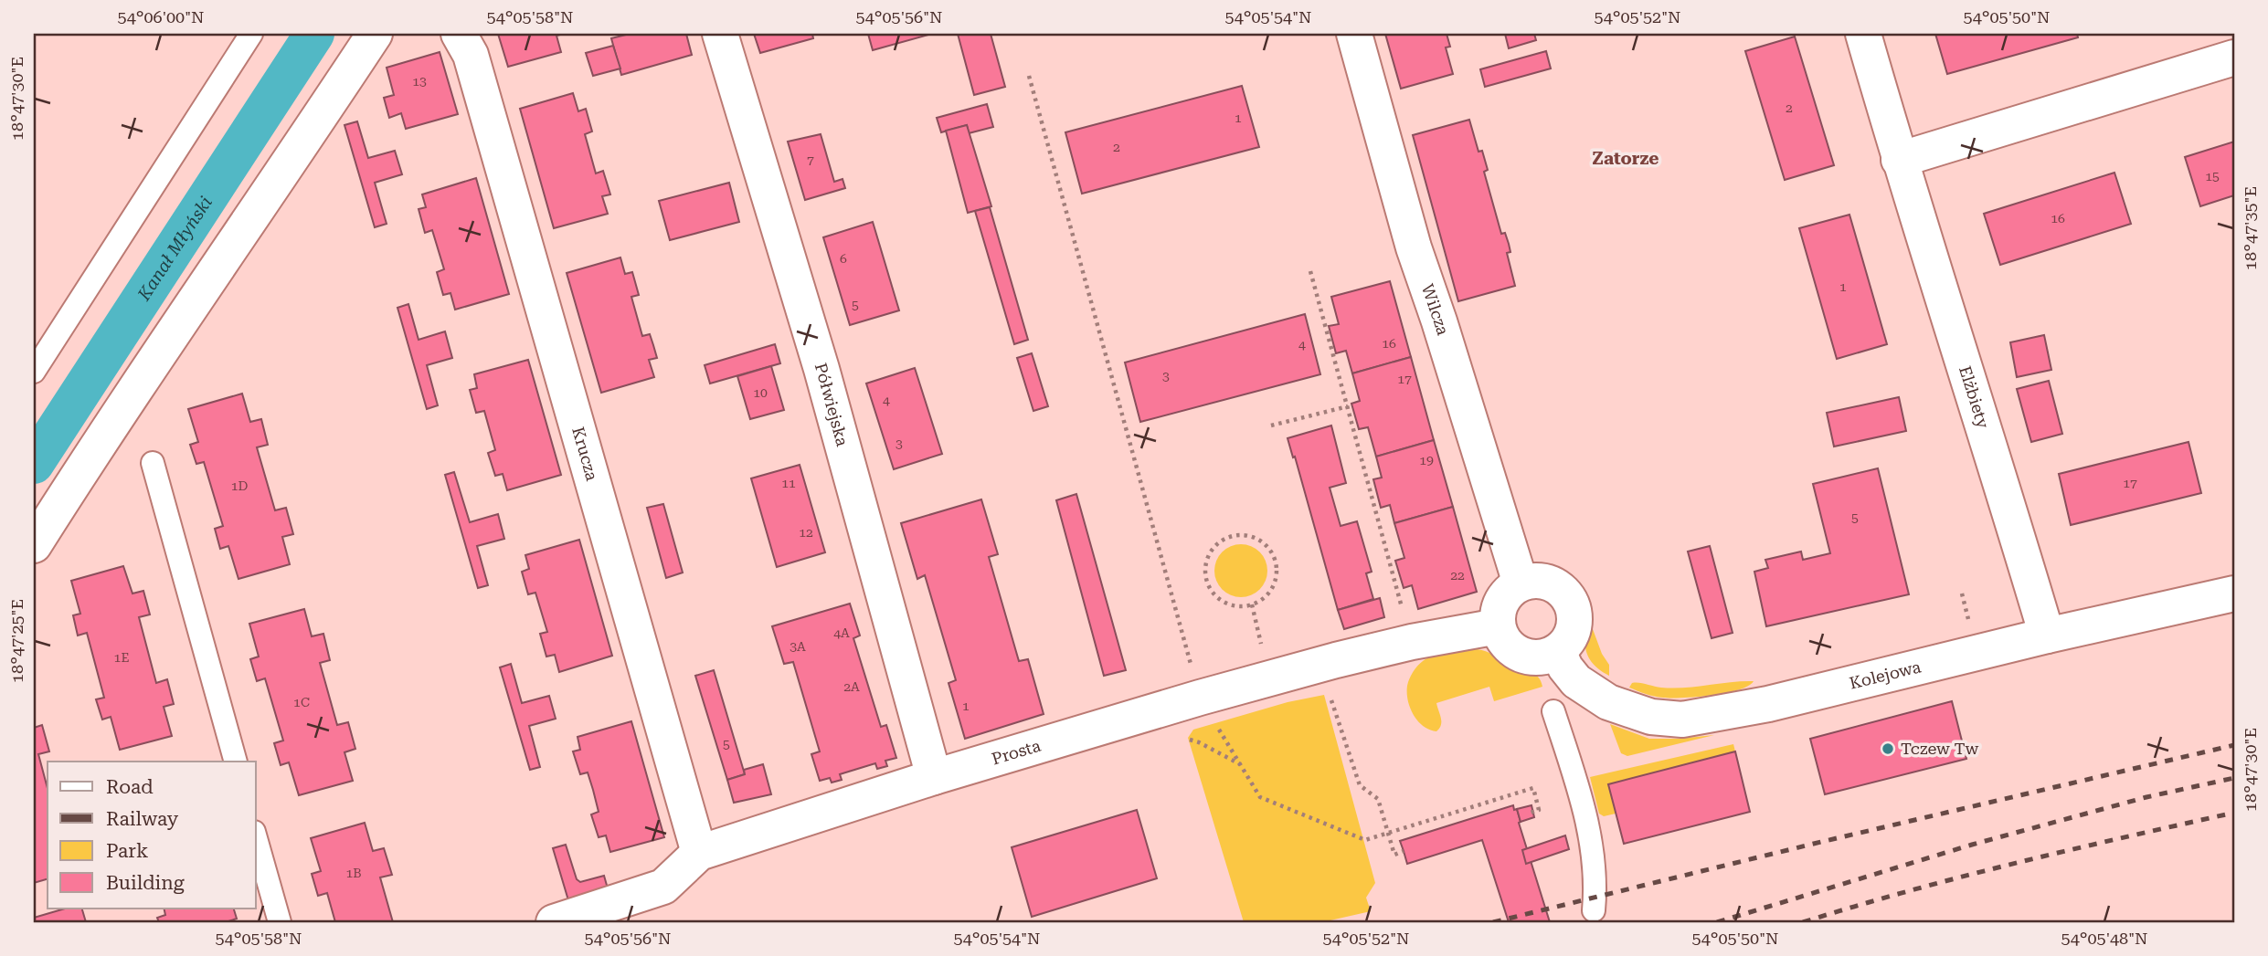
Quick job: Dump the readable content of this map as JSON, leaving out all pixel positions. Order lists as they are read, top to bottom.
{
  "streets": {
    "street": [
      "Wilcza",
      "Elżbiety",
      "Półwiejska",
      "Krucza",
      "Kolejowa",
      "Prosta"
    ]
  },
  "crossings": [
    ["Wilcza", "Kolejowa"],
    ["Wilcza", "Prosta"],
    ["Elżbiety", "Kolejowa"],
    ["Półwiejska", "Prosta"],
    ["Krucza", "Prosta"],
    ["Kolejowa", "Prosta"]
  ],
  "districts": ["Zatorze"],
  "water": ["Kanał Młyński"],
  "places": ["Tczew Tw"],
  "house_numbers": [
    "13",
    "2",
    "1",
    "2",
    "7",
    "15",
    "16",
    "6",
    "1",
    "5",
    "16",
    "4",
    "3",
    "17",
    "10",
    "4",
    "3",
    "19",
    "11",
    "17",
    "1D",
    "5",
    "12",
    "22",
    "4A",
    "3A",
    "1E",
    "2A",
    "1C",
    "1",
    "5",
    "1B"
  ],
  "legend": [
    "Road",
    "Railway",
    "Park",
    "Building"
  ],
  "coordinates": [
    "54°06'00\"N",
    "54°05'58\"N",
    "54°05'56\"N",
    "54°05'54\"N",
    "54°05'52\"N",
    "54°05'50\"N",
    "18°47'30\"E",
    "18°47'35\"E",
    "18°47'25\"E",
    "54°05'48\"N"
  ]
}
